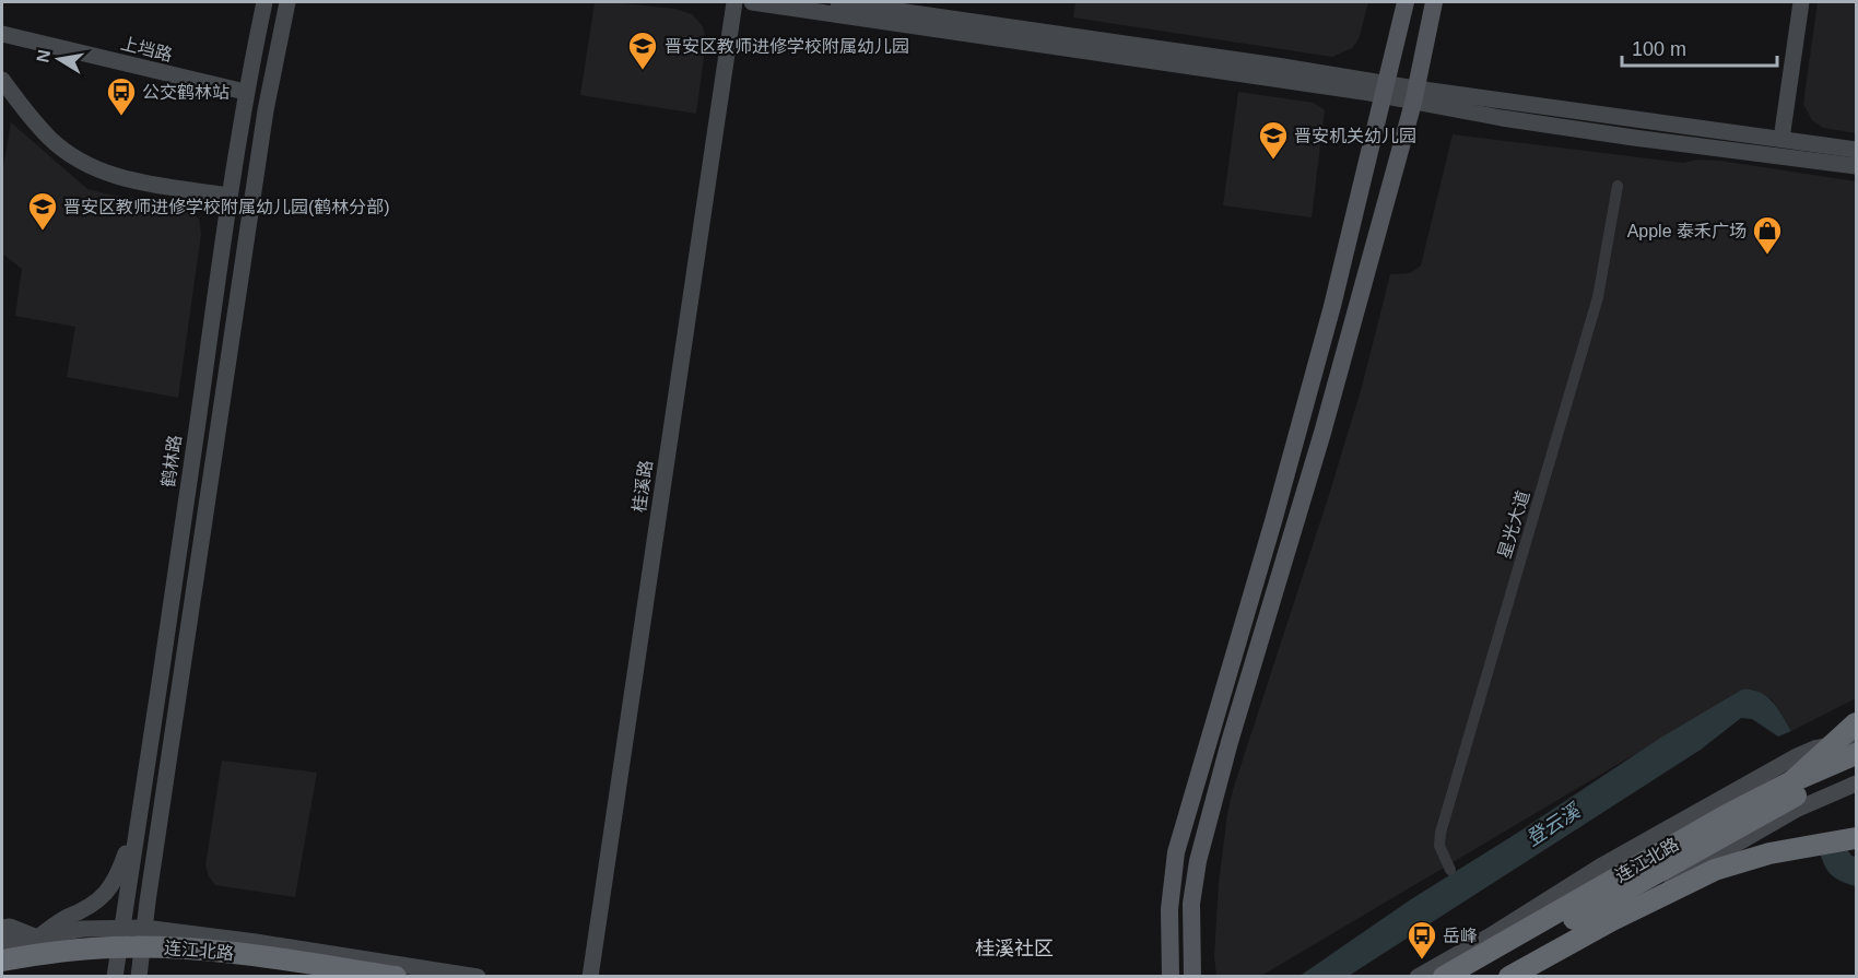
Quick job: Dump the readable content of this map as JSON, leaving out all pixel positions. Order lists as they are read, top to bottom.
{
  "streets": {
    "highway": ["连江北路"],
    "main road": ["上垱路", "鹤林路", "桂溪路"],
    "street": ["星光大道"]
  },
  "crossings": [
    ["上垱路", "鹤林路"]
  ],
  "districts": ["桂溪社区"],
  "water": ["登云溪"],
  "places": {
    "school or university": ["晋安区教师进修学校附属幼儿园", "晋安机关幼儿园", "晋安区教师进修学校附属幼儿园(鹤林分部)"],
    "bus stop": ["公交鹤林站", "岳峰"],
    "shop": ["Apple 泰禾广场"]
  },
  "scale_bar": "100 m",
  "north": "left"
}
